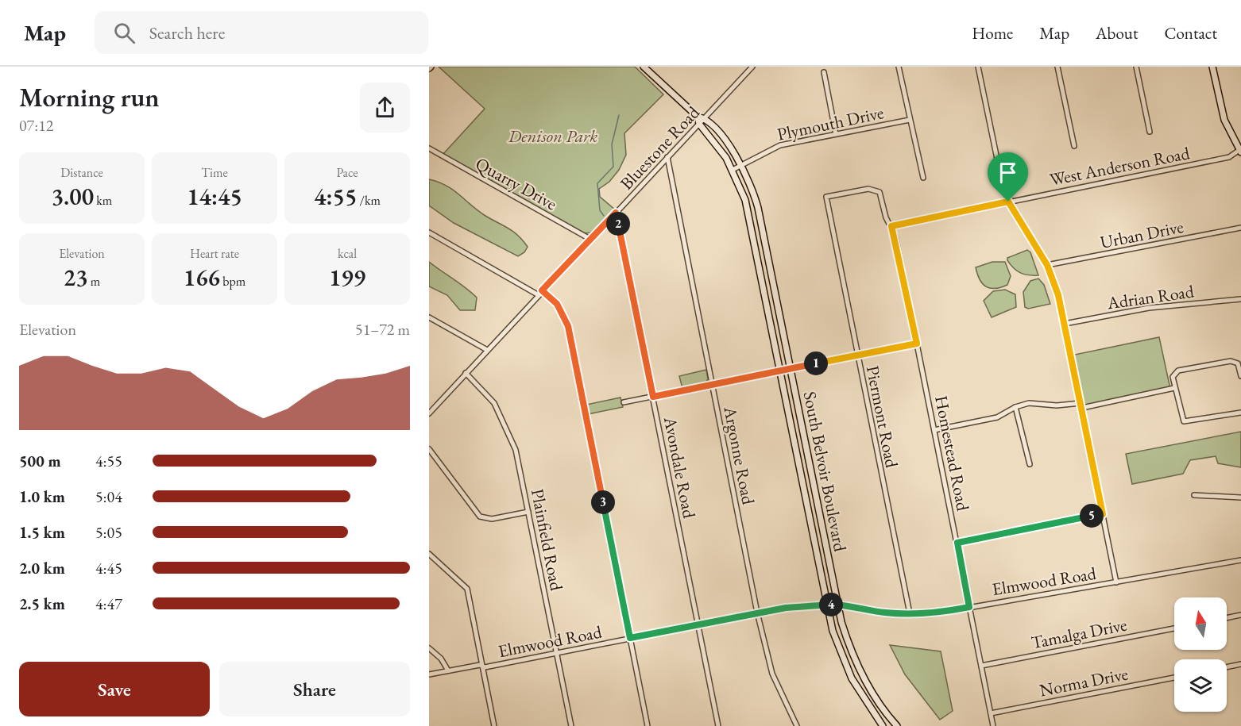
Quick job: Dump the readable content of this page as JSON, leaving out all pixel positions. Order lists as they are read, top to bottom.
{
  "streets": {
    "street": [
      "Plymouth Drive",
      "Bluestone Road",
      "West Anderson Road",
      "Quarry Drive",
      "Urban Drive",
      "Adrian Road",
      "Piermont Road",
      "Homestead Road",
      "Argonne Road",
      "Avondale Road",
      "South Belvoir Boulevard",
      "Plainfield Road",
      "Elmwood Road",
      "Tamalga Drive",
      "Norma Drive"
    ]
  },
  "crossings": [
    ["Plymouth Drive", "South Belvoir Boulevard"],
    ["Bluestone Road", "Quarry Drive"],
    ["Bluestone Road", "Argonne Road"],
    ["Bluestone Road", "Avondale Road"],
    ["Bluestone Road", "South Belvoir Boulevard"],
    ["Bluestone Road", "Plainfield Road"],
    ["West Anderson Road", "Homestead Road"],
    ["Piermont Road", "Homestead Road"],
    ["Piermont Road", "Elmwood Road"],
    ["Homestead Road", "Elmwood Road"],
    ["Homestead Road", "Tamalga Drive"],
    ["Homestead Road", "Norma Drive"],
    ["Argonne Road", "Elmwood Road"],
    ["Avondale Road", "Elmwood Road"],
    ["South Belvoir Boulevard", "Elmwood Road"],
    ["Plainfield Road", "Elmwood Road"]
  ],
  "parks": ["Denison Park"],
  "north": "top",
  "page": {
    "header": "Map",
    "search": "Search here",
    "nav": [
      "Home",
      "Map",
      "About",
      "Contact"
    ],
    "heading": ["Morning run", "07:12"],
    "stats": [
      ["Distance", "3.00 km"],
      ["Time", "14:45"],
      ["Pace", "4:55 /km"],
      ["Elevation", "23 m"],
      ["Heart rate", "166 bpm"],
      ["kcal", "199"]
    ],
    "pins": [
      "2",
      "1",
      "3",
      "5",
      "4"
    ],
    "chart": ["Elevation", "51–72 m"],
    "list": [
      {
        "name": "500 m",
        "note": "4:55"
      },
      {
        "name": "1.0 km",
        "note": "5:04"
      },
      {
        "name": "1.5 km",
        "note": "5:05"
      },
      {
        "name": "2.0 km",
        "note": "4:45"
      },
      {
        "name": "2.5 km",
        "note": "4:47"
      }
    ],
    "buttons": ["Save", "Share"]
  }
}
